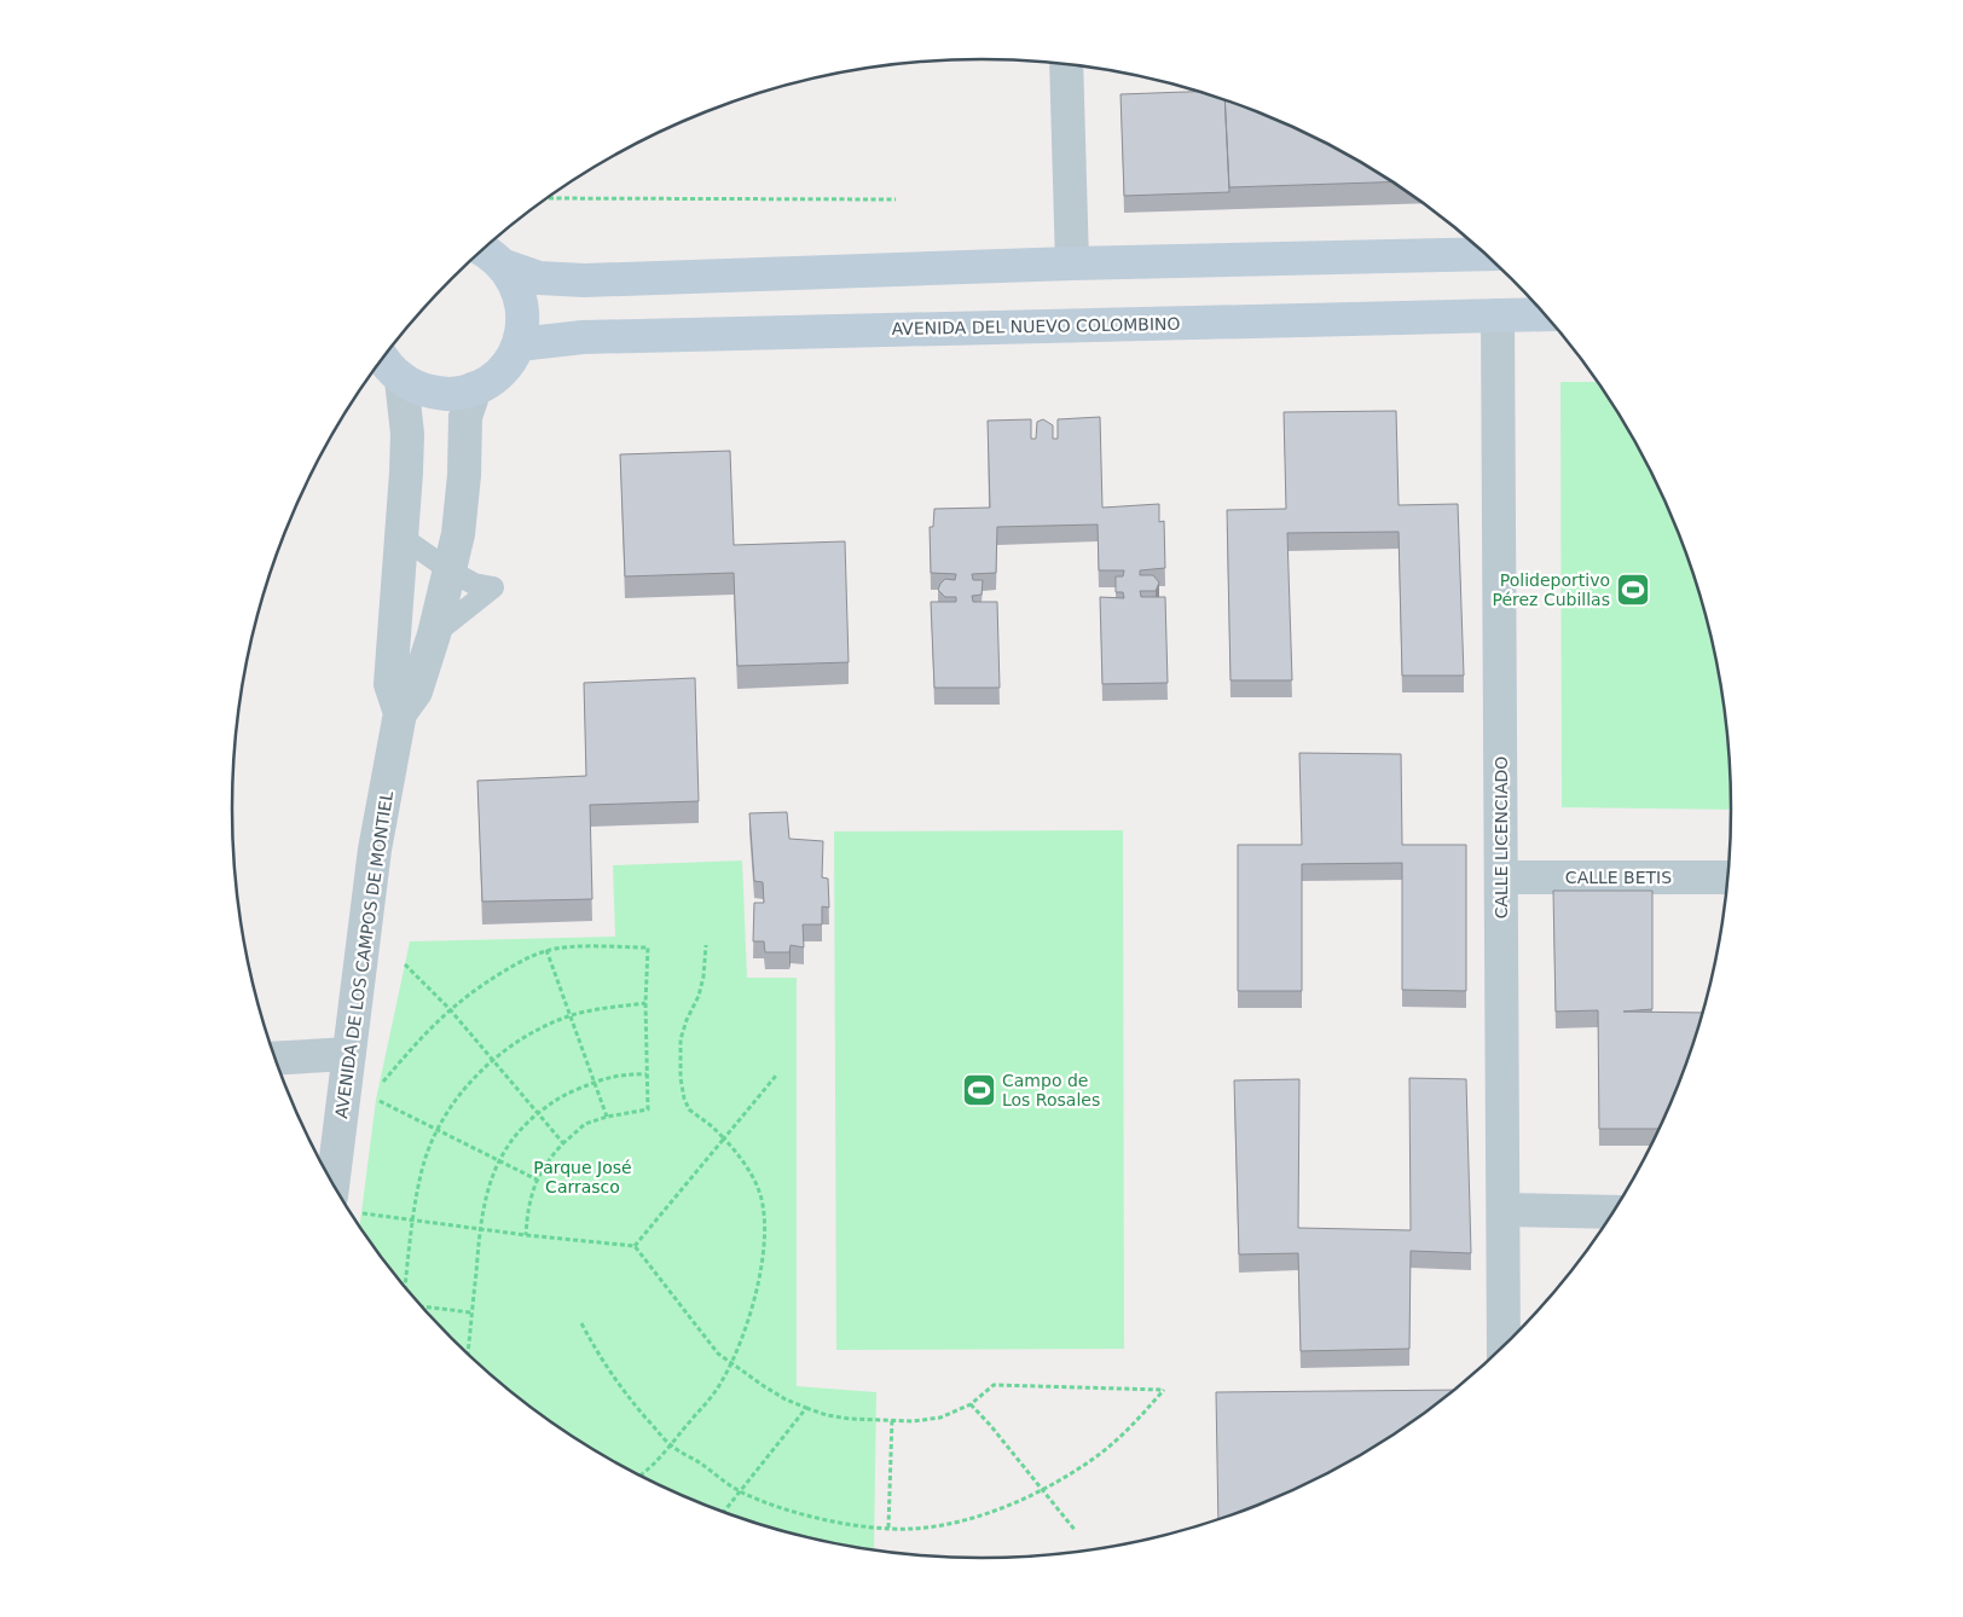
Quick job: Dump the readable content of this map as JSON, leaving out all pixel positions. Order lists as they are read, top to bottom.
{
  "streets": {
    "street": [
      "AVENIDA DEL NUEVO COLOMBINO",
      "CALLE LICENCIADO",
      "CALLE BETIS",
      "AVENIDA DE LOS CAMPOS DE MONTIEL"
    ]
  },
  "crossings": [
    ["AVENIDA DEL NUEVO COLOMBINO", "CALLE LICENCIADO"],
    ["CALLE LICENCIADO", "CALLE BETIS"]
  ],
  "parks": ["Parque José Carrasco"],
  "places": {
    "sports": ["Polideportivo Pérez Cubillas", "Campo de Los Rosales"]
  }
}
